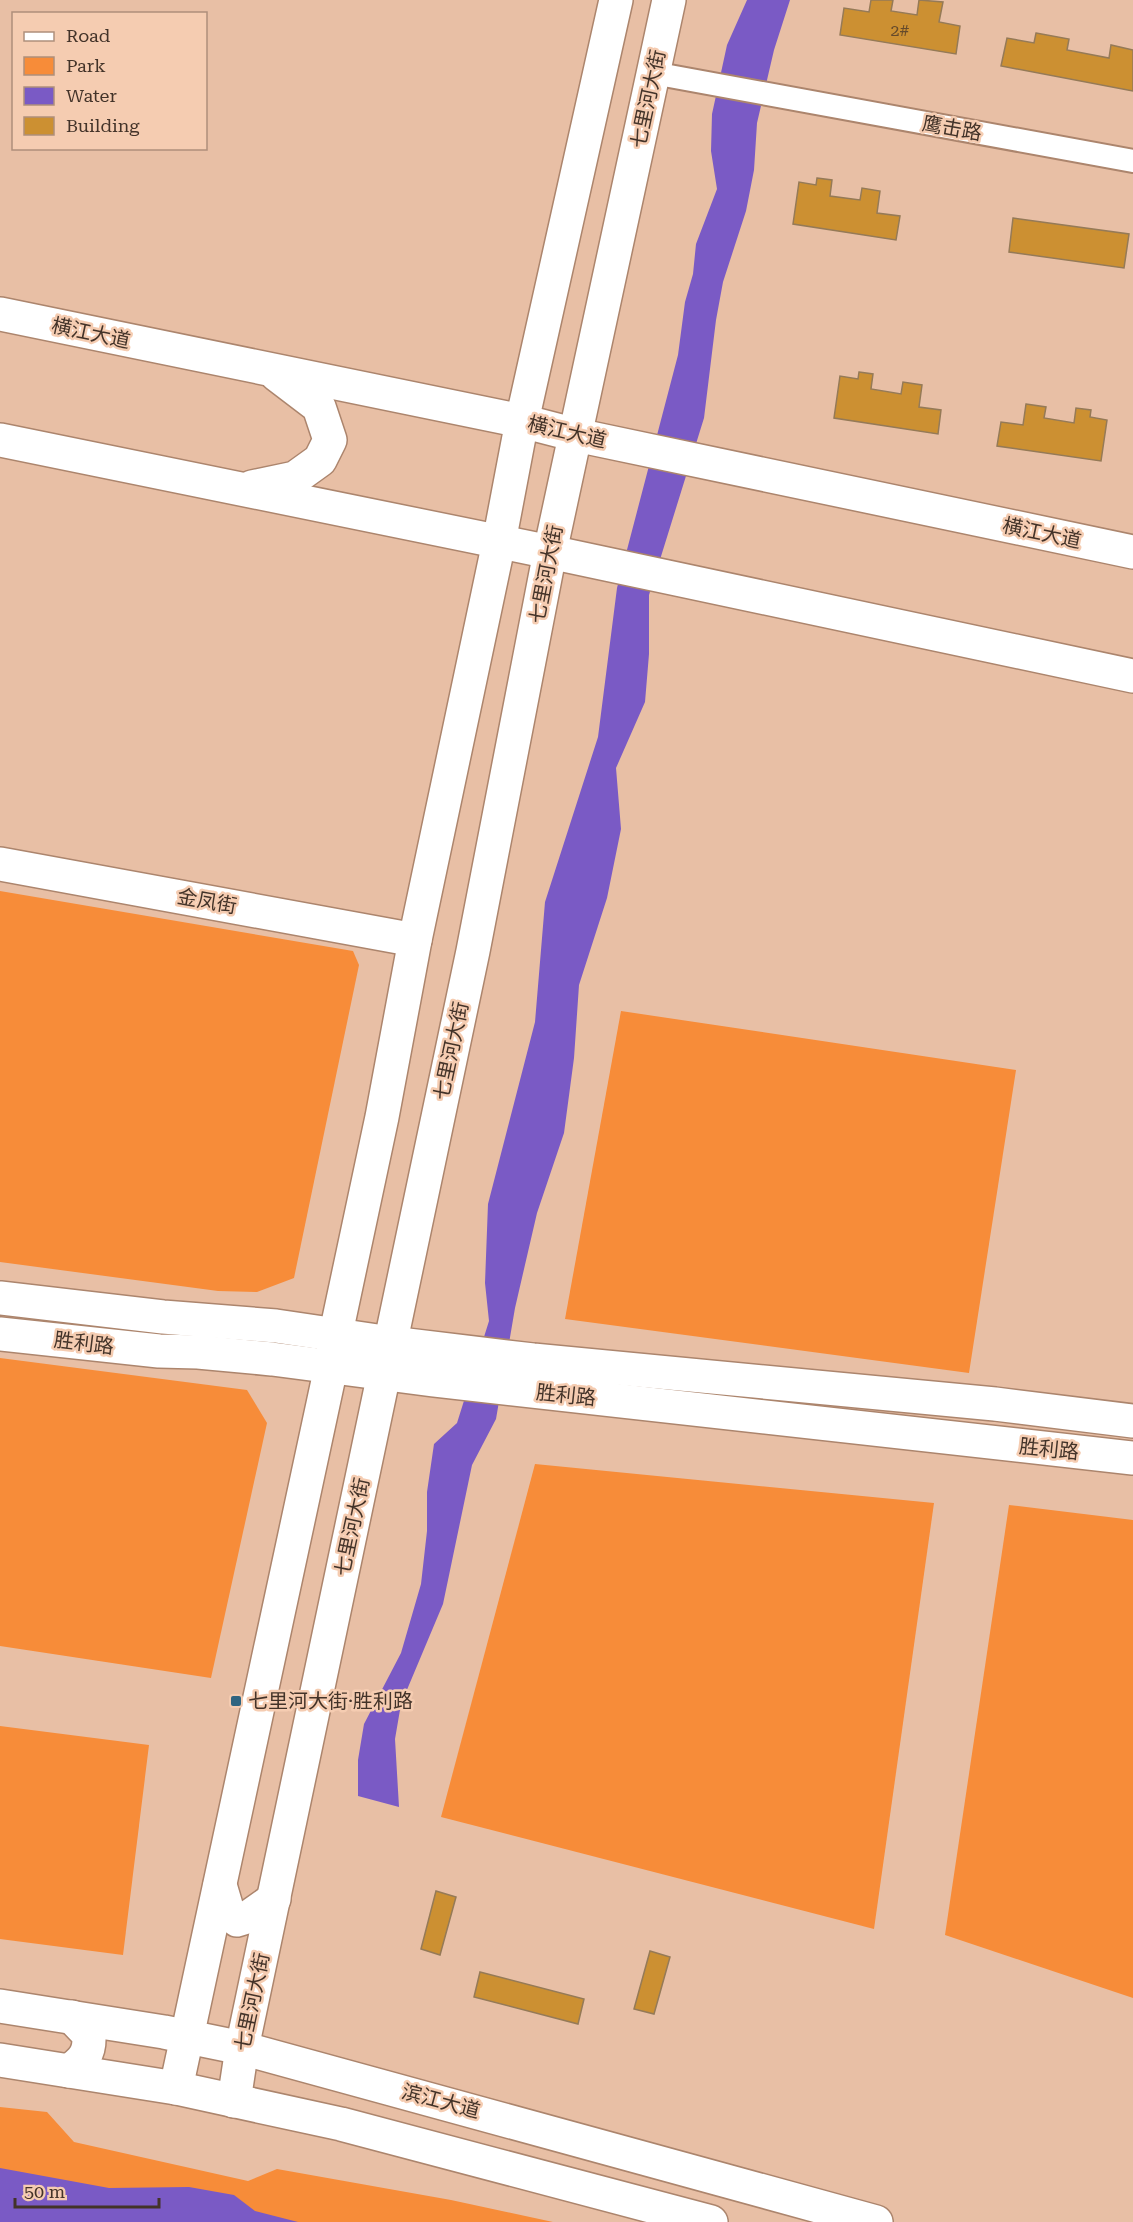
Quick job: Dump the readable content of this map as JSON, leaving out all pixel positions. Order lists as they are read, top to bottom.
{
  "streets": {
    "main road": [
      "七里河大街",
      "横江大道",
      "金凤街",
      "胜利路",
      "滨江大道"
    ],
    "street": ["鹰击路"]
  },
  "crossings": [
    ["七里河大街", "鹰击路"],
    ["七里河大街", "横江大道"],
    ["七里河大街", "胜利路"],
    ["七里河大街", "滨江大道"]
  ],
  "places": {
    "transit": ["七里河大街·胜利路"]
  },
  "house_numbers": ["2#"],
  "legend": [
    "Road",
    "Park",
    "Water",
    "Building"
  ],
  "scale_bar": "50 m"
}
